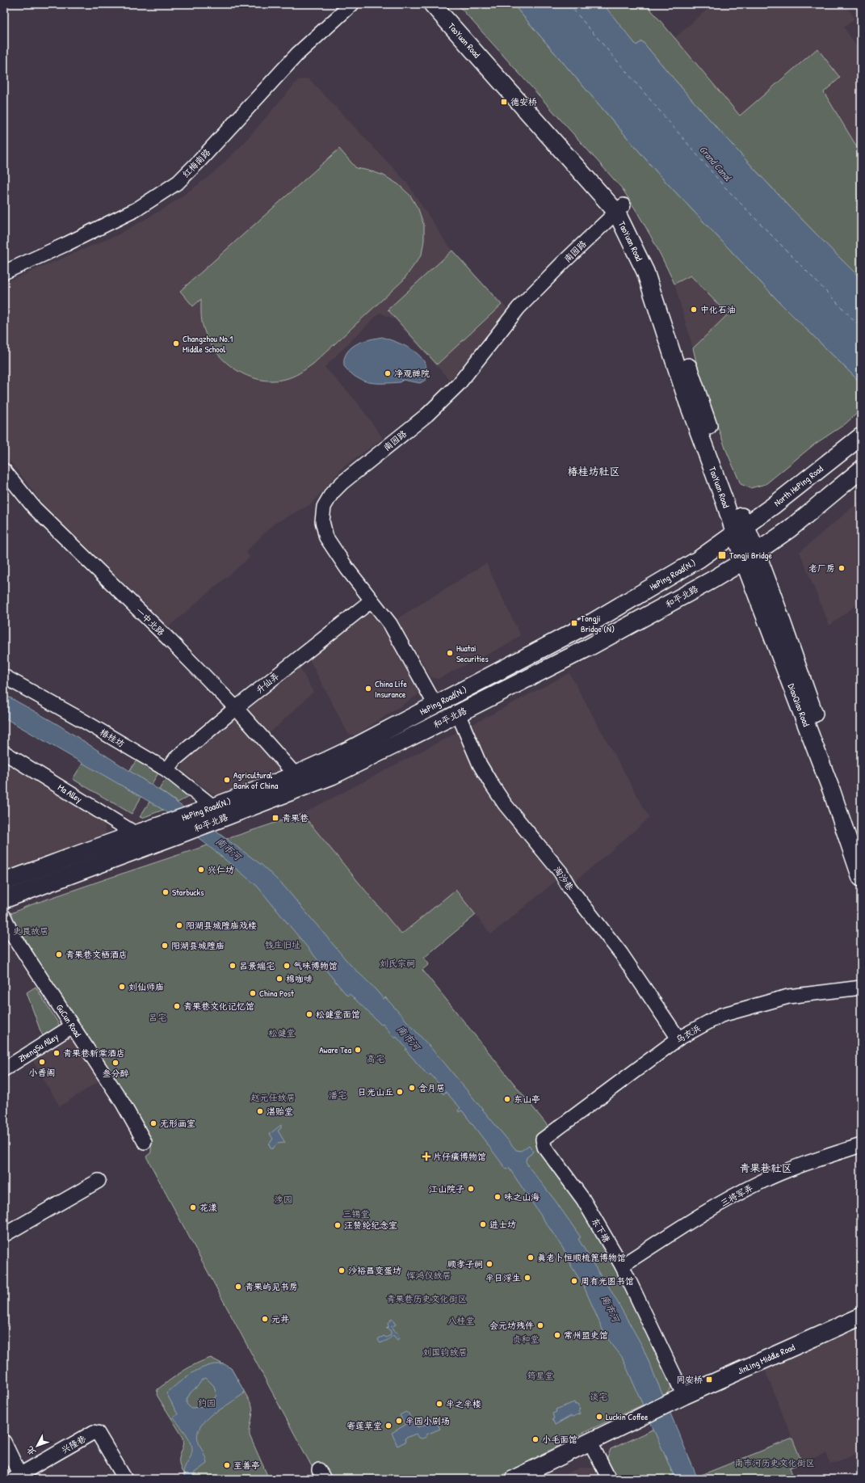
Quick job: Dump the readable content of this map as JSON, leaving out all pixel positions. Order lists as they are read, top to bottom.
{
  "streets": {
    "main road": [
      "TaoYuan Road",
      "North HePing Road",
      "HePing Road(N.)",
      "和平北路",
      "DiaoQiao Road",
      "JinLing Middle Road"
    ],
    "street": [
      "红梅南路",
      "南园路",
      "一中北路",
      "升仙弄",
      "椿桂坊",
      "Ma Alley",
      "淘沙巷",
      "GuCun Road",
      "乌衣浜",
      "ZhengSu Alley",
      "三将军弄",
      "东下塘",
      "兴隆巷"
    ]
  },
  "crossings": [
    ["TaoYuan Road", "南园路"],
    ["TaoYuan Road", "North HePing Road"],
    ["TaoYuan Road", "HePing Road(N.)"],
    ["TaoYuan Road", "DiaoQiao Road"],
    ["南园路", "HePing Road(N.)"],
    ["南园路", "升仙弄"],
    ["North HePing Road", "HePing Road(N.)"],
    ["North HePing Road", "DiaoQiao Road"],
    ["HePing Road(N.)", "和平北路"],
    ["HePing Road(N.)", "一中北路"],
    ["HePing Road(N.)", "DiaoQiao Road"],
    ["HePing Road(N.)", "椿桂坊"],
    ["HePing Road(N.)", "Ma Alley"],
    ["和平北路", "DiaoQiao Road"],
    ["和平北路", "椿桂坊"],
    ["和平北路", "Ma Alley"],
    ["和平北路", "淘沙巷"],
    ["一中北路", "升仙弄"],
    ["升仙弄", "椿桂坊"],
    ["淘沙巷", "乌衣浜"],
    ["GuCun Road", "ZhengSu Alley"],
    ["乌衣浜", "东下塘"],
    ["三将军弄", "东下塘"],
    ["东下塘", "JinLing Middle Road"]
  ],
  "districts": ["椿桂坊社区", "青果巷社区"],
  "water": ["Grand Canal", "南市河"],
  "parks": [
    "史良故居",
    "钱庄旧址",
    "刘氏宗祠",
    "吕宅",
    "松健堂",
    "高宅",
    "潘宅",
    "赵元任故居",
    "涉园",
    "三锡堂",
    "恽鸿仪故居",
    "青果巷历史文化街区",
    "八桂堂",
    "贞和堂",
    "刘国钧故居",
    "筠星堂",
    "谈宅",
    "约园",
    "南市河历史文化街区"
  ],
  "places": {
    "transit": [
      "德安桥",
      "Tongji Bridge",
      "Tongji Bridge (N)",
      "青果巷",
      "同安桥"
    ],
    "other": [
      "中化石油",
      "Changzhou No.1 Middle School",
      "净观禅院",
      "老厂房",
      "Huatai Securities",
      "China Life Insurance",
      "Agricultural Bank of China",
      "兴仁坊",
      "Starbucks",
      "阳湖县城隍庙戏楼",
      "阳湖县城隍庙",
      "青果巷文栖酒店",
      "吕景端宅",
      "气味博物馆",
      "棉咖啡",
      "刘仙师庙",
      "China Post",
      "青果巷文化记忆馆",
      "松健堂面馆",
      "Aware Tea",
      "青果巷新棠酒店",
      "小香阁",
      "叁分醉",
      "含月居",
      "日光山丘",
      "东山亭",
      "湛贻堂",
      "无形画室",
      "江山院子",
      "味之山海",
      "花漾",
      "进士坊",
      "汪赞纶纪念室",
      "真老卜恒顺梳篦博物馆",
      "顾孝子祠",
      "沙裕昌变蛋坊",
      "半日浮生",
      "周有光图书馆",
      "青果屿见书房",
      "元井",
      "会元坊残件",
      "常州盟史馆",
      "半之半楼",
      "Luckin Coffee",
      "半园小剧场",
      "寄莲草堂",
      "小毛面馆",
      "至善亭"
    ],
    "health": ["片仔癀博物馆"]
  },
  "north": "bottom left"
}
